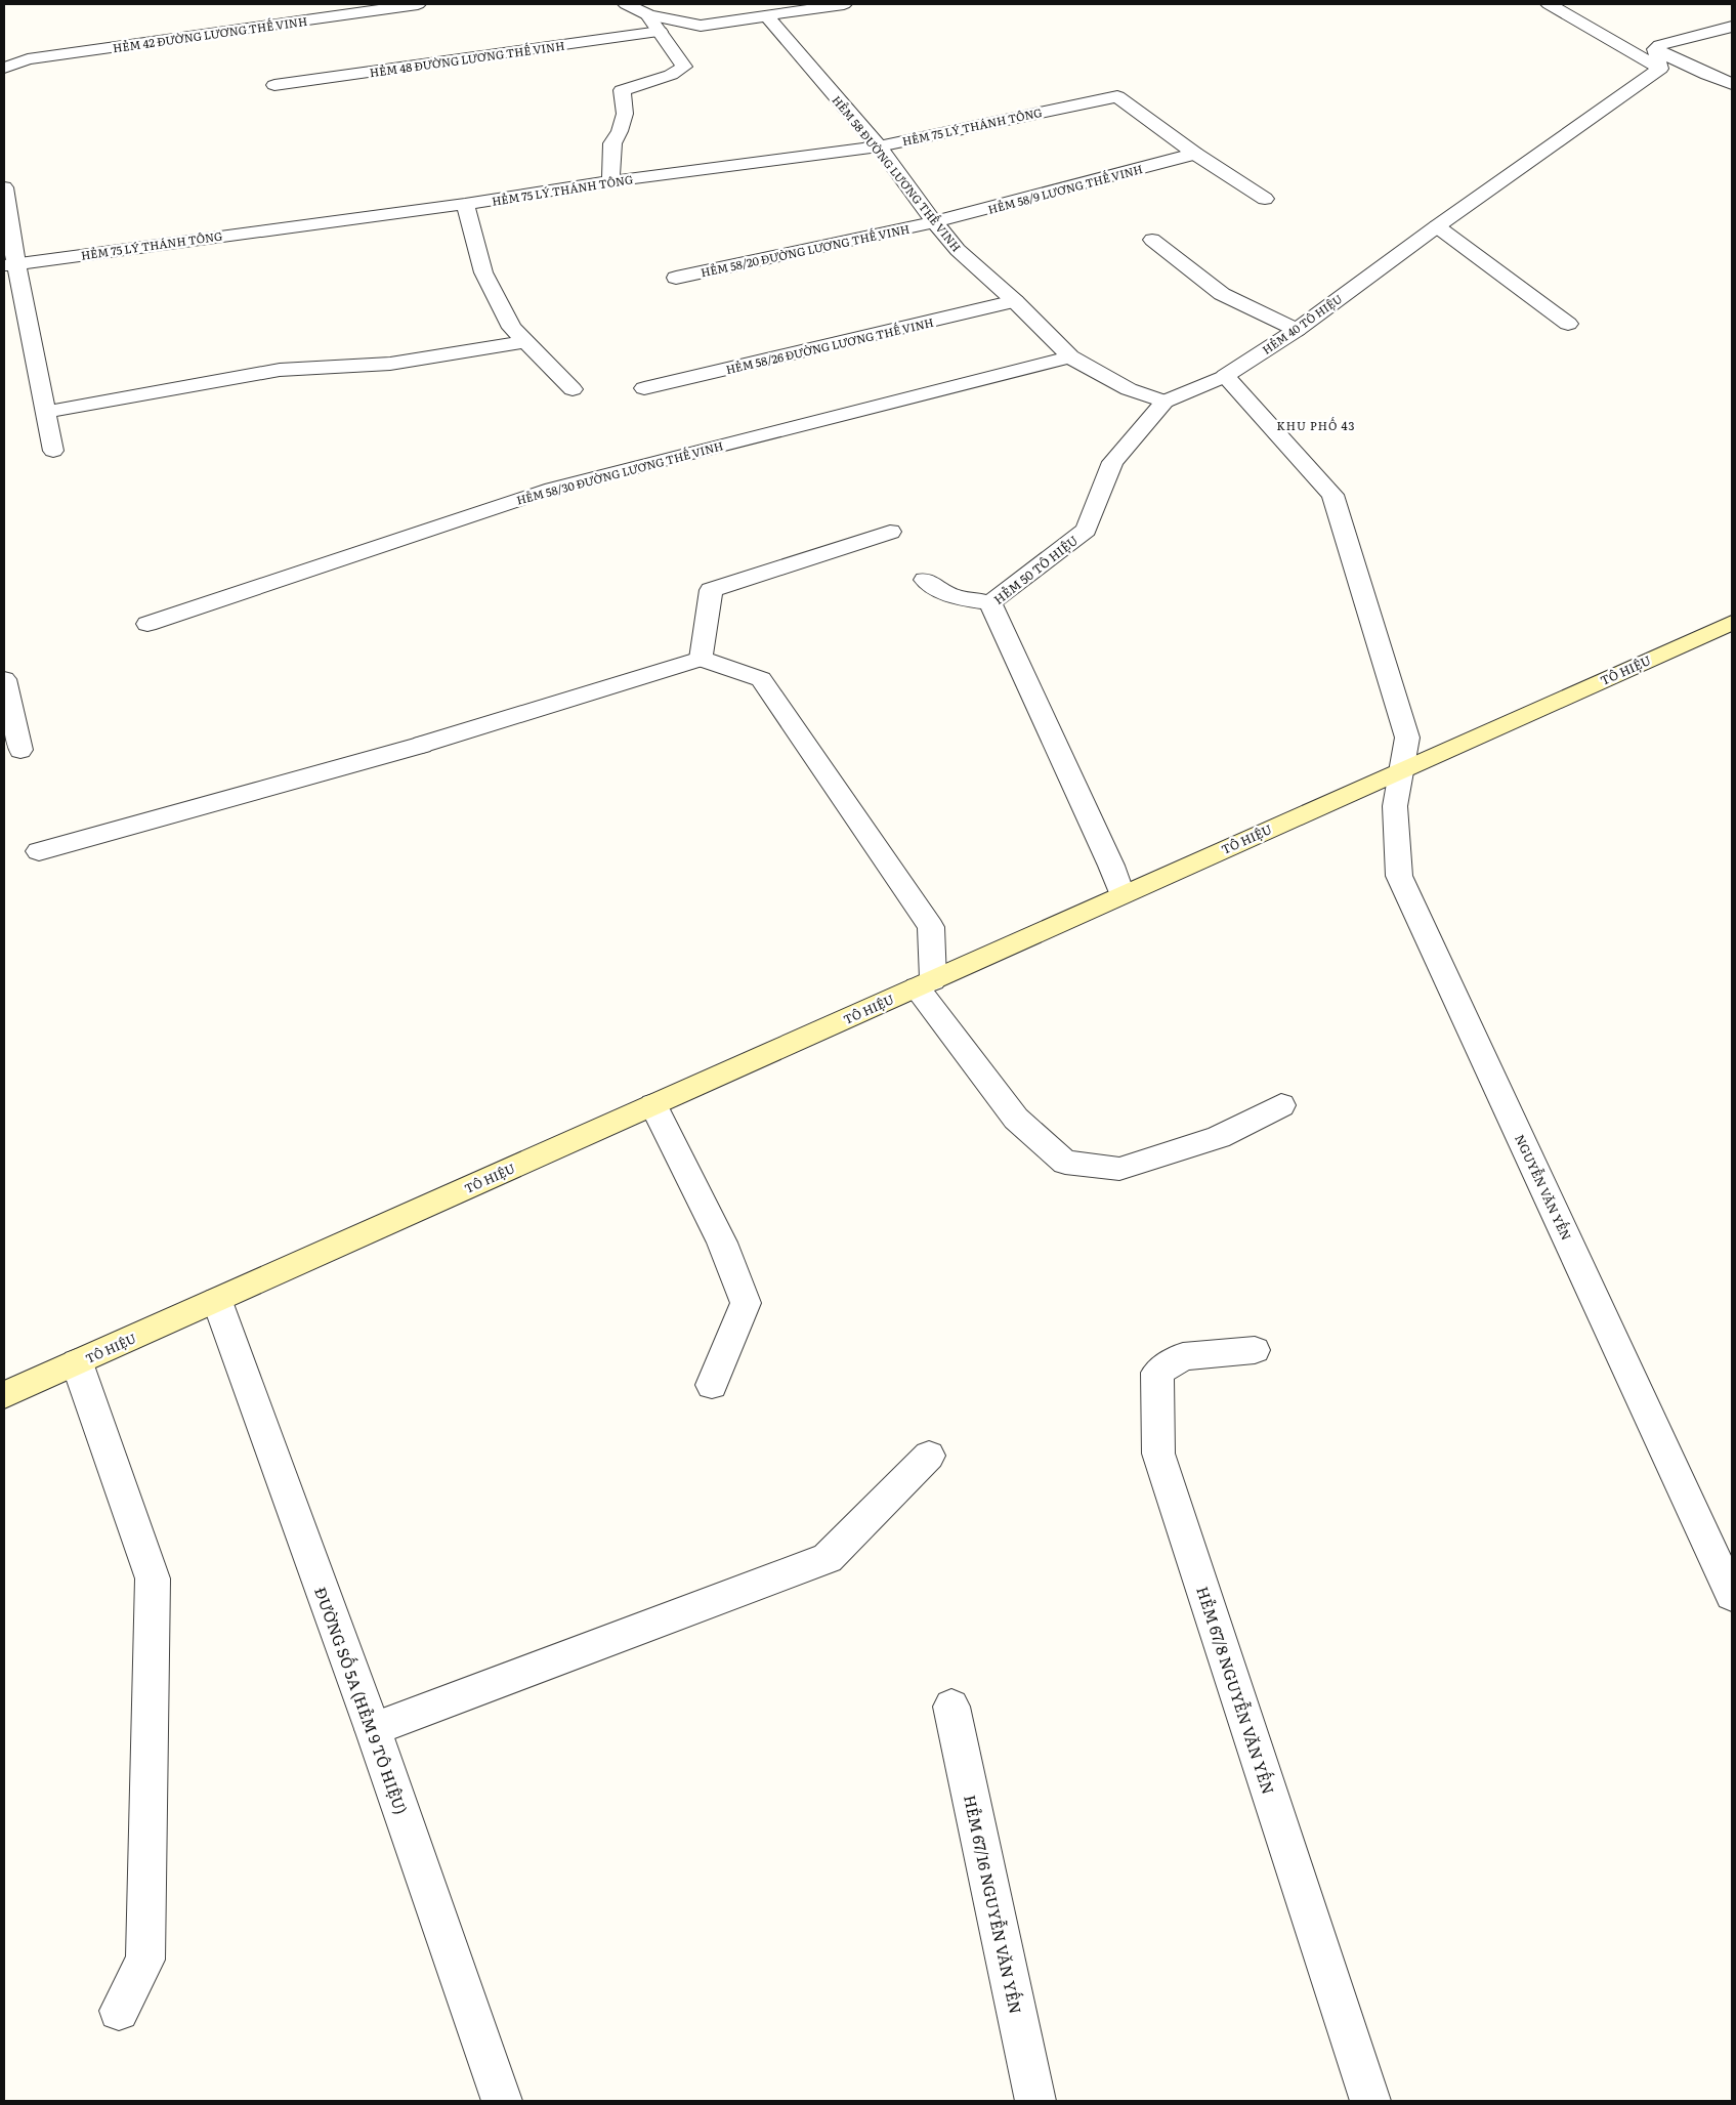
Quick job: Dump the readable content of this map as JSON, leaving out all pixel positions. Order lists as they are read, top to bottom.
{
  "streets": {
    "street": [
      "HẺM 42 ĐƯỜNG LƯƠNG THẾ VINH",
      "HẺM 48 ĐƯỜNG LƯƠNG THẾ VINH",
      "HẺM 75 LÝ THÁNH TÔNG",
      "HẺM 58 ĐƯỜNG LƯƠNG THẾ VINH",
      "HẺM 58/9 LƯƠNG THẾ VINH",
      "HẺM 58/20 ĐƯỜNG LƯƠNG THẾ VINH",
      "HẺM 40 TÔ HIỆU",
      "HẺM 58/26 ĐƯỜNG LƯƠNG THẾ VINH",
      "HẺM 58/30 ĐƯỜNG LƯƠNG THẾ VINH",
      "HẺM 50 TÔ HIỆU",
      "TÔ HIỆU",
      "NGUYỄN VĂN YẾN",
      "HẺM 67/8 NGUYỄN VĂN YẾN",
      "ĐƯỜNG SỐ 5A (HẺM 9 TÔ HIỆU)",
      "HẺM 67/16 NGUYỄN VĂN YẾN"
    ]
  },
  "crossings": [
    ["HẺM 75 LÝ THÁNH TÔNG", "HẺM 58 ĐƯỜNG LƯƠNG THẾ VINH"],
    ["HẺM 75 LÝ THÁNH TÔNG", "HẺM 58/9 LƯƠNG THẾ VINH"],
    ["HẺM 58 ĐƯỜNG LƯƠNG THẾ VINH", "HẺM 58/9 LƯƠNG THẾ VINH"],
    ["HẺM 58 ĐƯỜNG LƯƠNG THẾ VINH", "HẺM 58/20 ĐƯỜNG LƯƠNG THẾ VINH"],
    ["HẺM 58 ĐƯỜNG LƯƠNG THẾ VINH", "HẺM 58/26 ĐƯỜNG LƯƠNG THẾ VINH"],
    ["HẺM 58 ĐƯỜNG LƯƠNG THẾ VINH", "HẺM 58/30 ĐƯỜNG LƯƠNG THẾ VINH"],
    ["HẺM 58 ĐƯỜNG LƯƠNG THẾ VINH", "HẺM 50 TÔ HIỆU"],
    ["HẺM 58/9 LƯƠNG THẾ VINH", "HẺM 58/20 ĐƯỜNG LƯƠNG THẾ VINH"],
    ["HẺM 40 TÔ HIỆU", "HẺM 50 TÔ HIỆU"],
    ["HẺM 50 TÔ HIỆU", "TÔ HIỆU"],
    ["TÔ HIỆU", "NGUYỄN VĂN YẾN"],
    ["TÔ HIỆU", "ĐƯỜNG SỐ 5A (HẺM 9 TÔ HIỆU)"]
  ],
  "districts": ["KHU PHỐ 43"]
}
